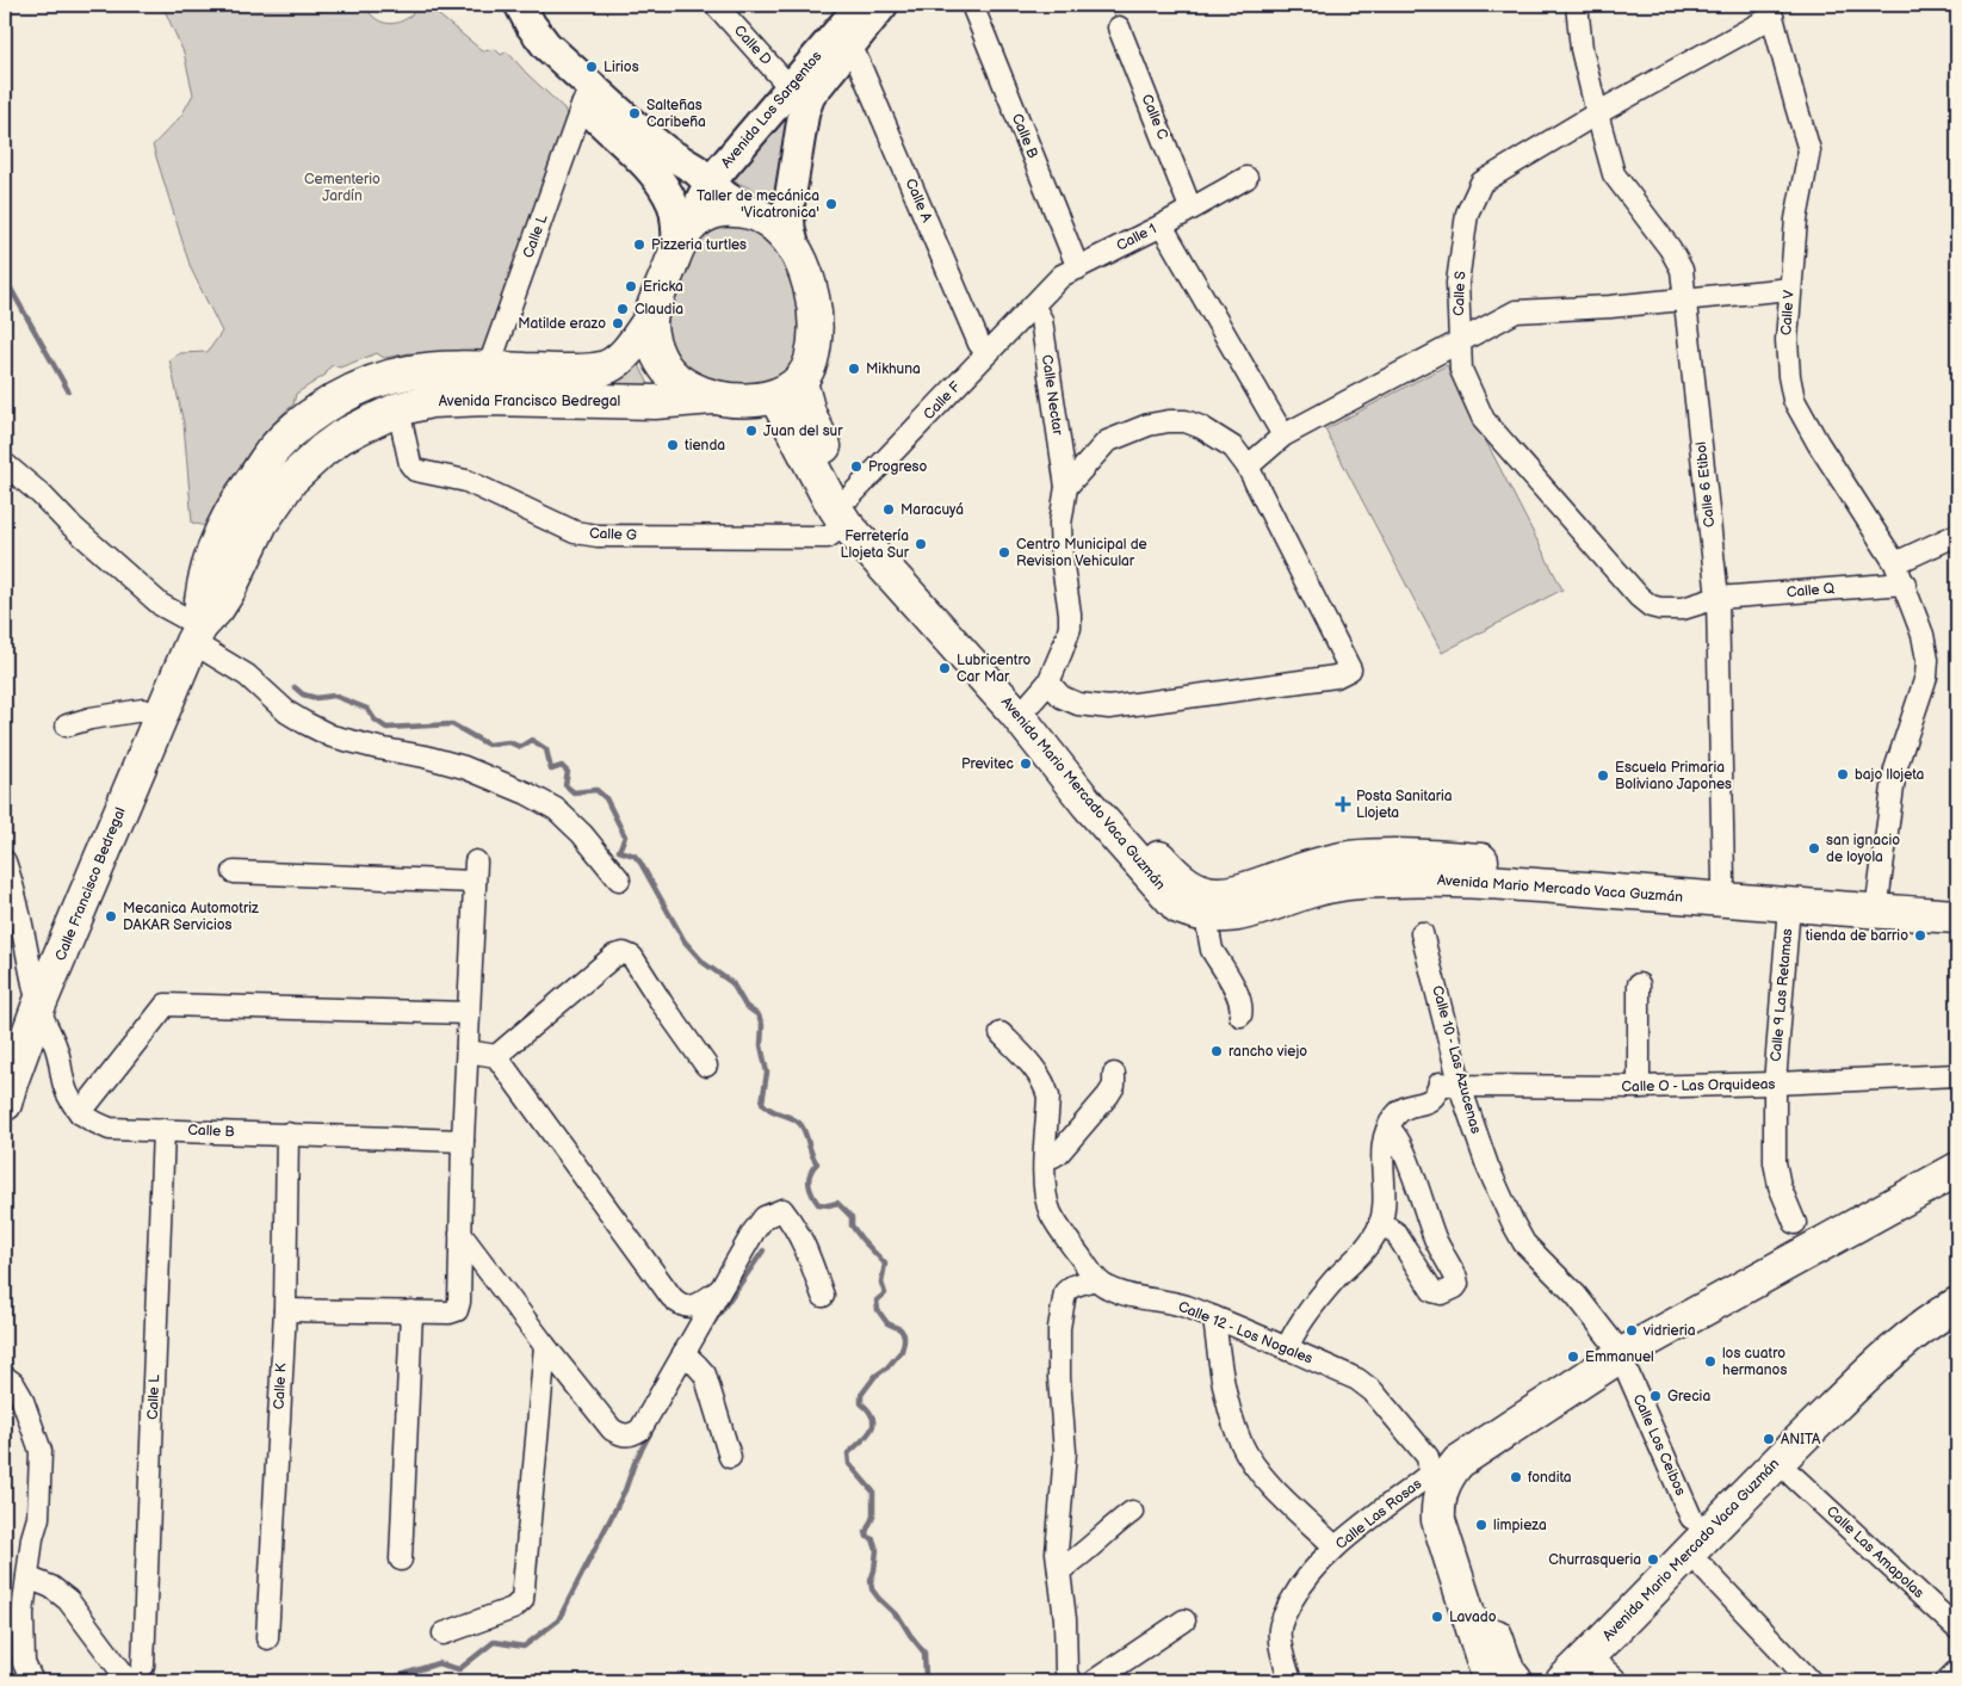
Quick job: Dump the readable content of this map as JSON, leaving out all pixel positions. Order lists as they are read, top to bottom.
{
  "streets": {
    "main road": [
      "Avenida Los Sargentos",
      "Avenida Francisco Bedregal",
      "Avenida Mario Mercado Vaca Guzmán",
      "Calle Francisco Bedregal"
    ],
    "street": [
      "Calle D",
      "Calle C",
      "Calle B",
      "Calle A",
      "Calle L",
      "Calle 1",
      "Calle S",
      "Calle V",
      "Calle Nectar",
      "Calle F",
      "Calle 6 Etibol",
      "Calle G",
      "Calle Q",
      "Calle 9 Las Retamas",
      "Calle 10 - Las Azucenas",
      "Calle O - Las Orquideas",
      "Calle 12 - Los Nogales",
      "Calle K",
      "Calle Los Ceibos",
      "Calle Las Rosas",
      "Calle Las Amapolas"
    ]
  },
  "crossings": [
    ["Calle D", "Avenida Los Sargentos"],
    ["Avenida Los Sargentos", "Calle A"],
    ["Avenida Los Sargentos", "Avenida Francisco Bedregal"],
    ["Avenida Los Sargentos", "Avenida Mario Mercado Vaca Guzmán"],
    ["Calle C", "Calle 1"],
    ["Calle B", "Calle L"],
    ["Calle B", "Calle 1"],
    ["Calle B", "Calle Francisco Bedregal"],
    ["Calle B", "Calle K"],
    ["Calle A", "Calle F"],
    ["Calle L", "Avenida Francisco Bedregal"],
    ["Calle 1", "Calle Nectar"],
    ["Calle 1", "Calle F"],
    ["Calle S", "Calle V"],
    ["Calle S", "Calle 6 Etibol"],
    ["Calle S", "Calle Q"],
    ["Calle V", "Calle Q"],
    ["Calle V", "Avenida Mario Mercado Vaca Guzmán"],
    ["Calle Nectar", "Calle F"],
    ["Avenida Francisco Bedregal", "Calle G"],
    ["Avenida Francisco Bedregal", "Avenida Mario Mercado Vaca Guzmán"],
    ["Avenida Francisco Bedregal", "Calle Francisco Bedregal"],
    ["Calle F", "Calle G"],
    ["Calle F", "Avenida Mario Mercado Vaca Guzmán"],
    ["Calle 6 Etibol", "Calle Q"],
    ["Calle 6 Etibol", "Avenida Mario Mercado Vaca Guzmán"],
    ["Calle G", "Avenida Mario Mercado Vaca Guzmán"],
    ["Avenida Mario Mercado Vaca Guzmán", "Calle 9 Las Retamas"],
    ["Avenida Mario Mercado Vaca Guzmán", "Calle Las Amapolas"],
    ["Calle 9 Las Retamas", "Calle O - Las Orquideas"],
    ["Calle 10 - Las Azucenas", "Calle O - Las Orquideas"],
    ["Calle 10 - Las Azucenas", "Calle Los Ceibos"],
    ["Calle 12 - Los Nogales", "Calle Las Rosas"]
  ],
  "parks": ["Cementerio Jardín"],
  "places": {
    "other": [
      "Lirios",
      "Salteñas Caribeña",
      "Taller de mecánica 'Vicatronica'",
      "Pizzeria turtles",
      "Ericka",
      "Claudia",
      "Matilde erazo",
      "Mikhuna",
      "Juan del sur",
      "tienda",
      "Progreso",
      "Maracuyá",
      "Ferretería Llojeta Sur",
      "Centro Municipal de Revision Vehicular",
      "Lubricentro Car Mar",
      "Previtec",
      "bajo llojeta",
      "Escuela Primaria Boliviano Japones",
      "san ignacio de loyola",
      "Mecanica Automotriz DAKAR Servicios",
      "tienda de barrio",
      "rancho viejo",
      "vidrieria",
      "Emmanuel",
      "los cuatro hermanos",
      "Grecia",
      "ANITA",
      "fondita",
      "limpieza",
      "Churrasqueria",
      "Lavado"
    ],
    "health": ["Posta Sanitaria Llojeta"]
  }
}
